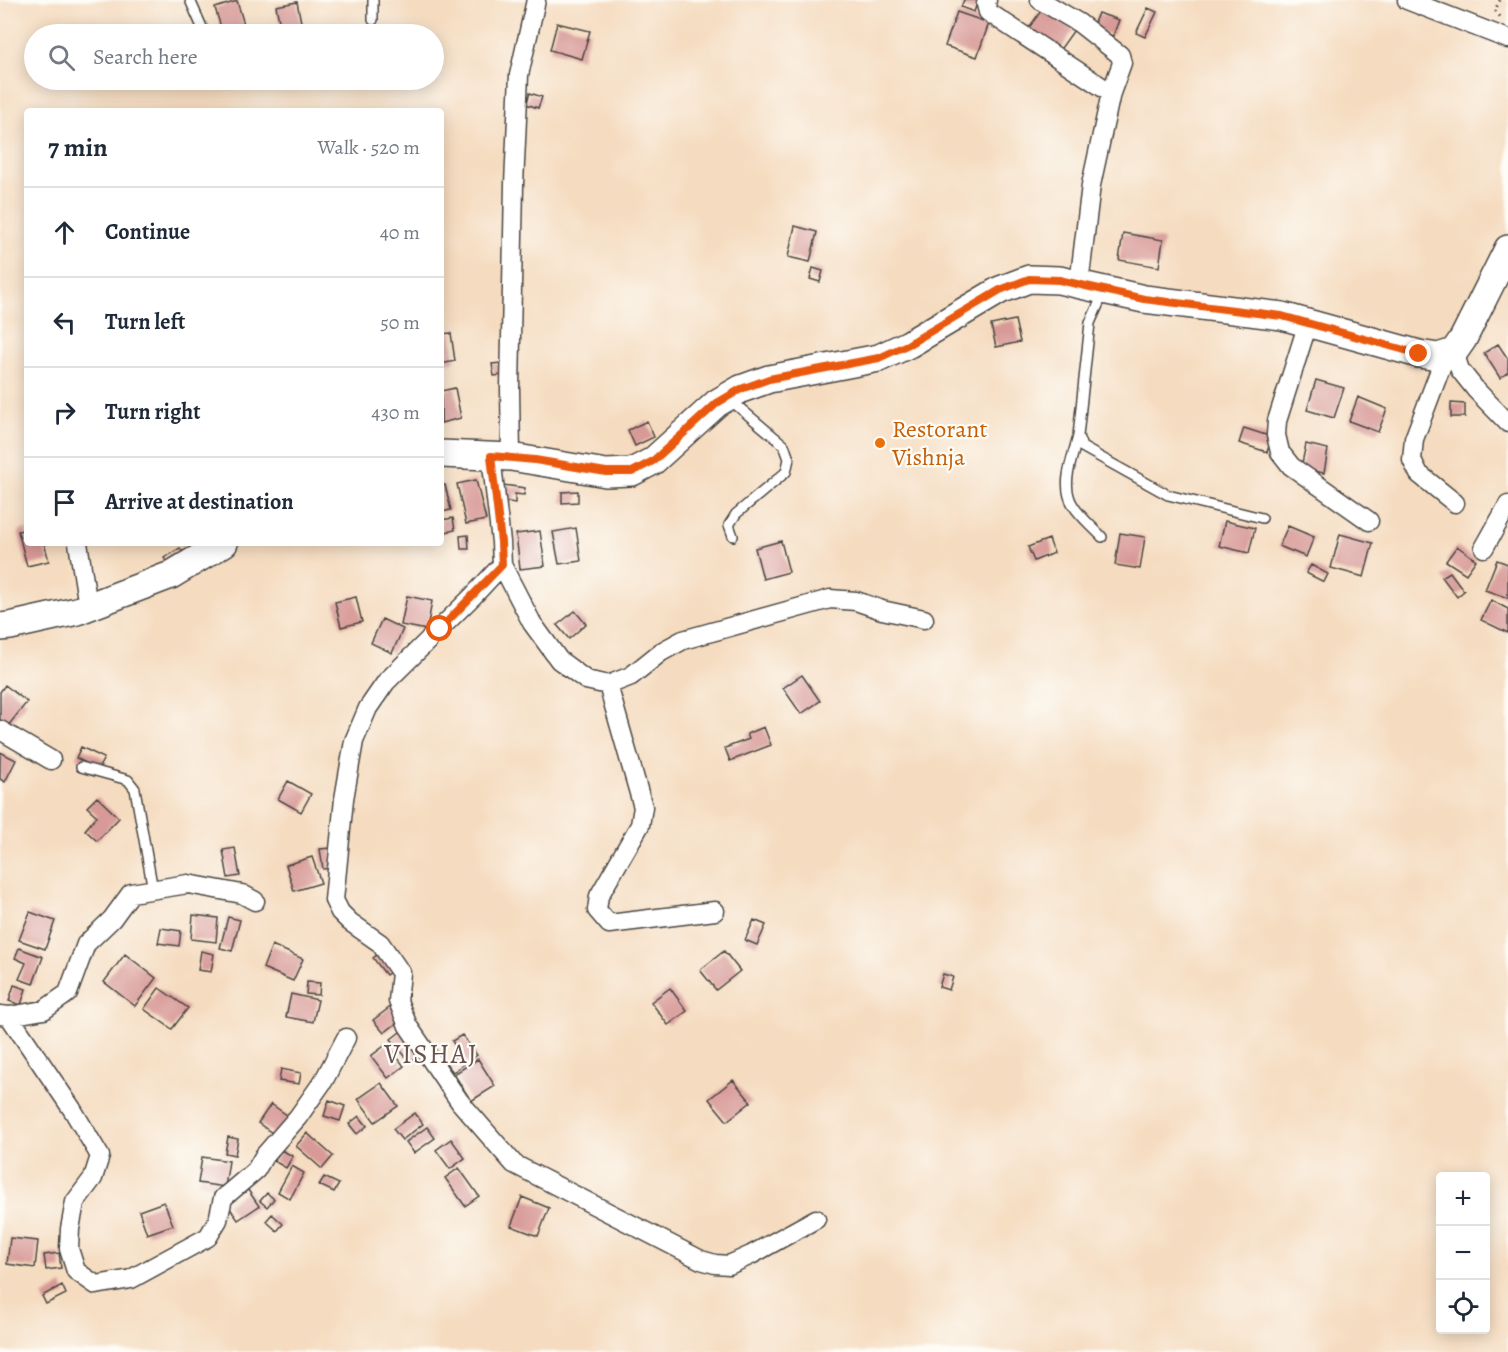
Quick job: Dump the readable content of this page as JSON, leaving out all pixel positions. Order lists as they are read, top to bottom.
{
  "districts": ["VISHAJ"],
  "places": ["Restorant Vishnja"],
  "page": {
    "search": "Search here",
    "heading": ["7 min", "Walk · 520 m"],
    "list": [
      ["Continue", "40 m"],
      ["Turn left", "50 m"],
      ["Turn right", "430 m"],
      "Arrive at destination"
    ],
    "map_buttons": ["+", "−"]
  }
}
